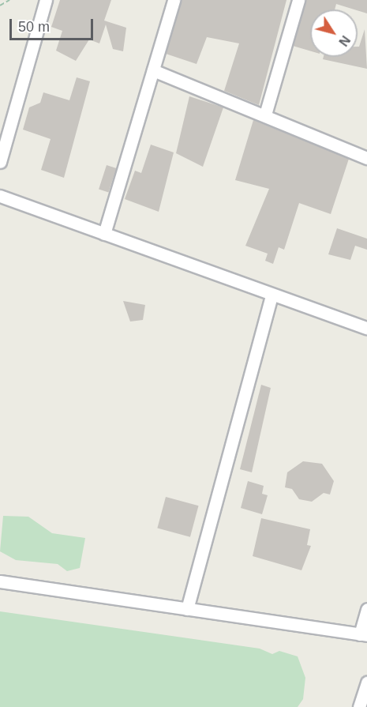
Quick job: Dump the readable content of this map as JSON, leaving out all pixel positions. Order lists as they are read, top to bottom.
{
  "scale_bar": "50 m",
  "north": "bottom right"
}
